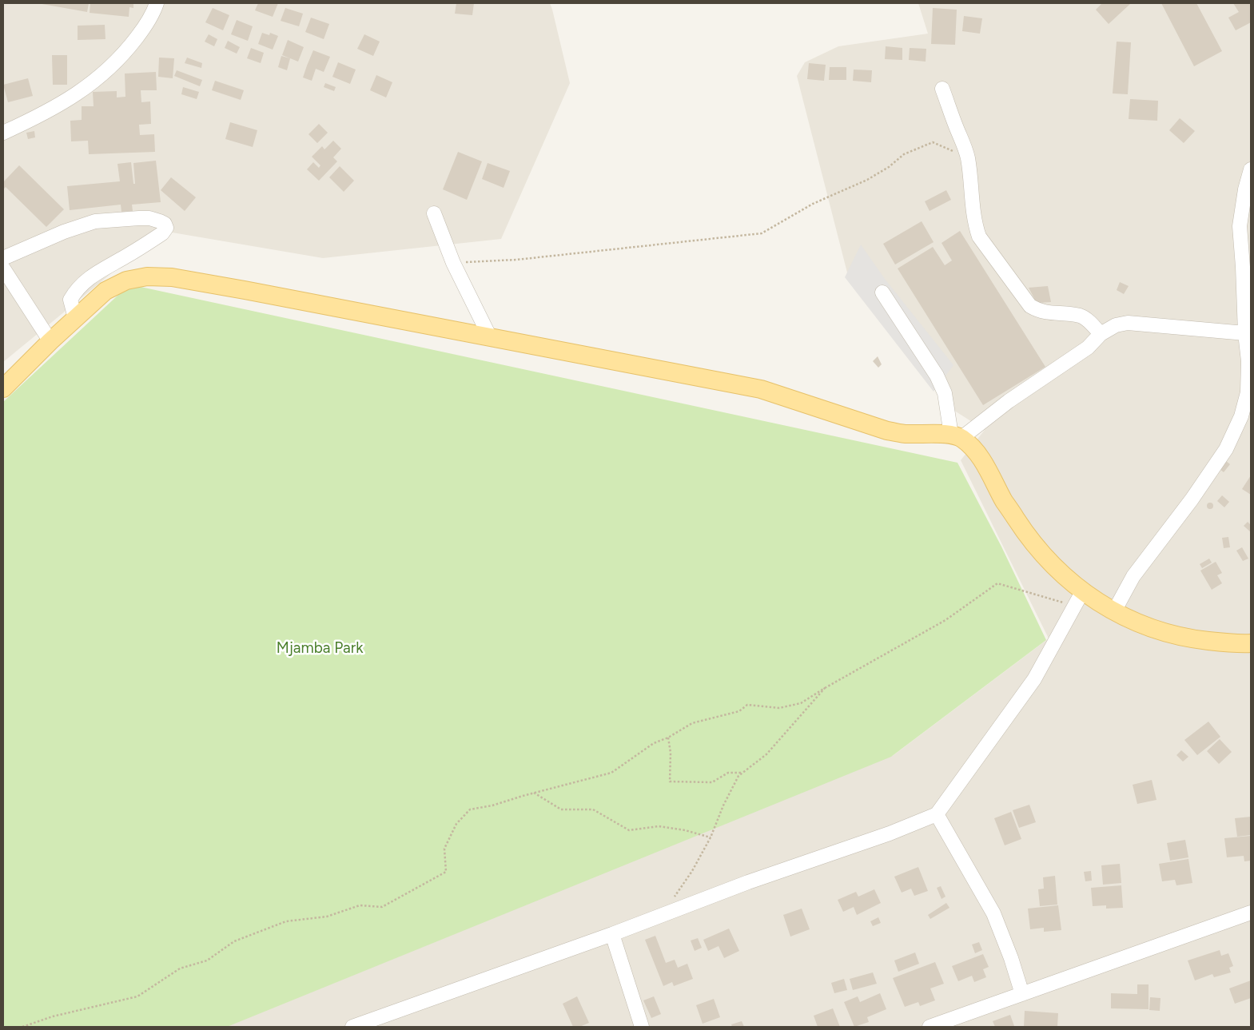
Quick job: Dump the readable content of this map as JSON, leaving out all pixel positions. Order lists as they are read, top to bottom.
{
  "parks": ["Mjamba Park"]
}
